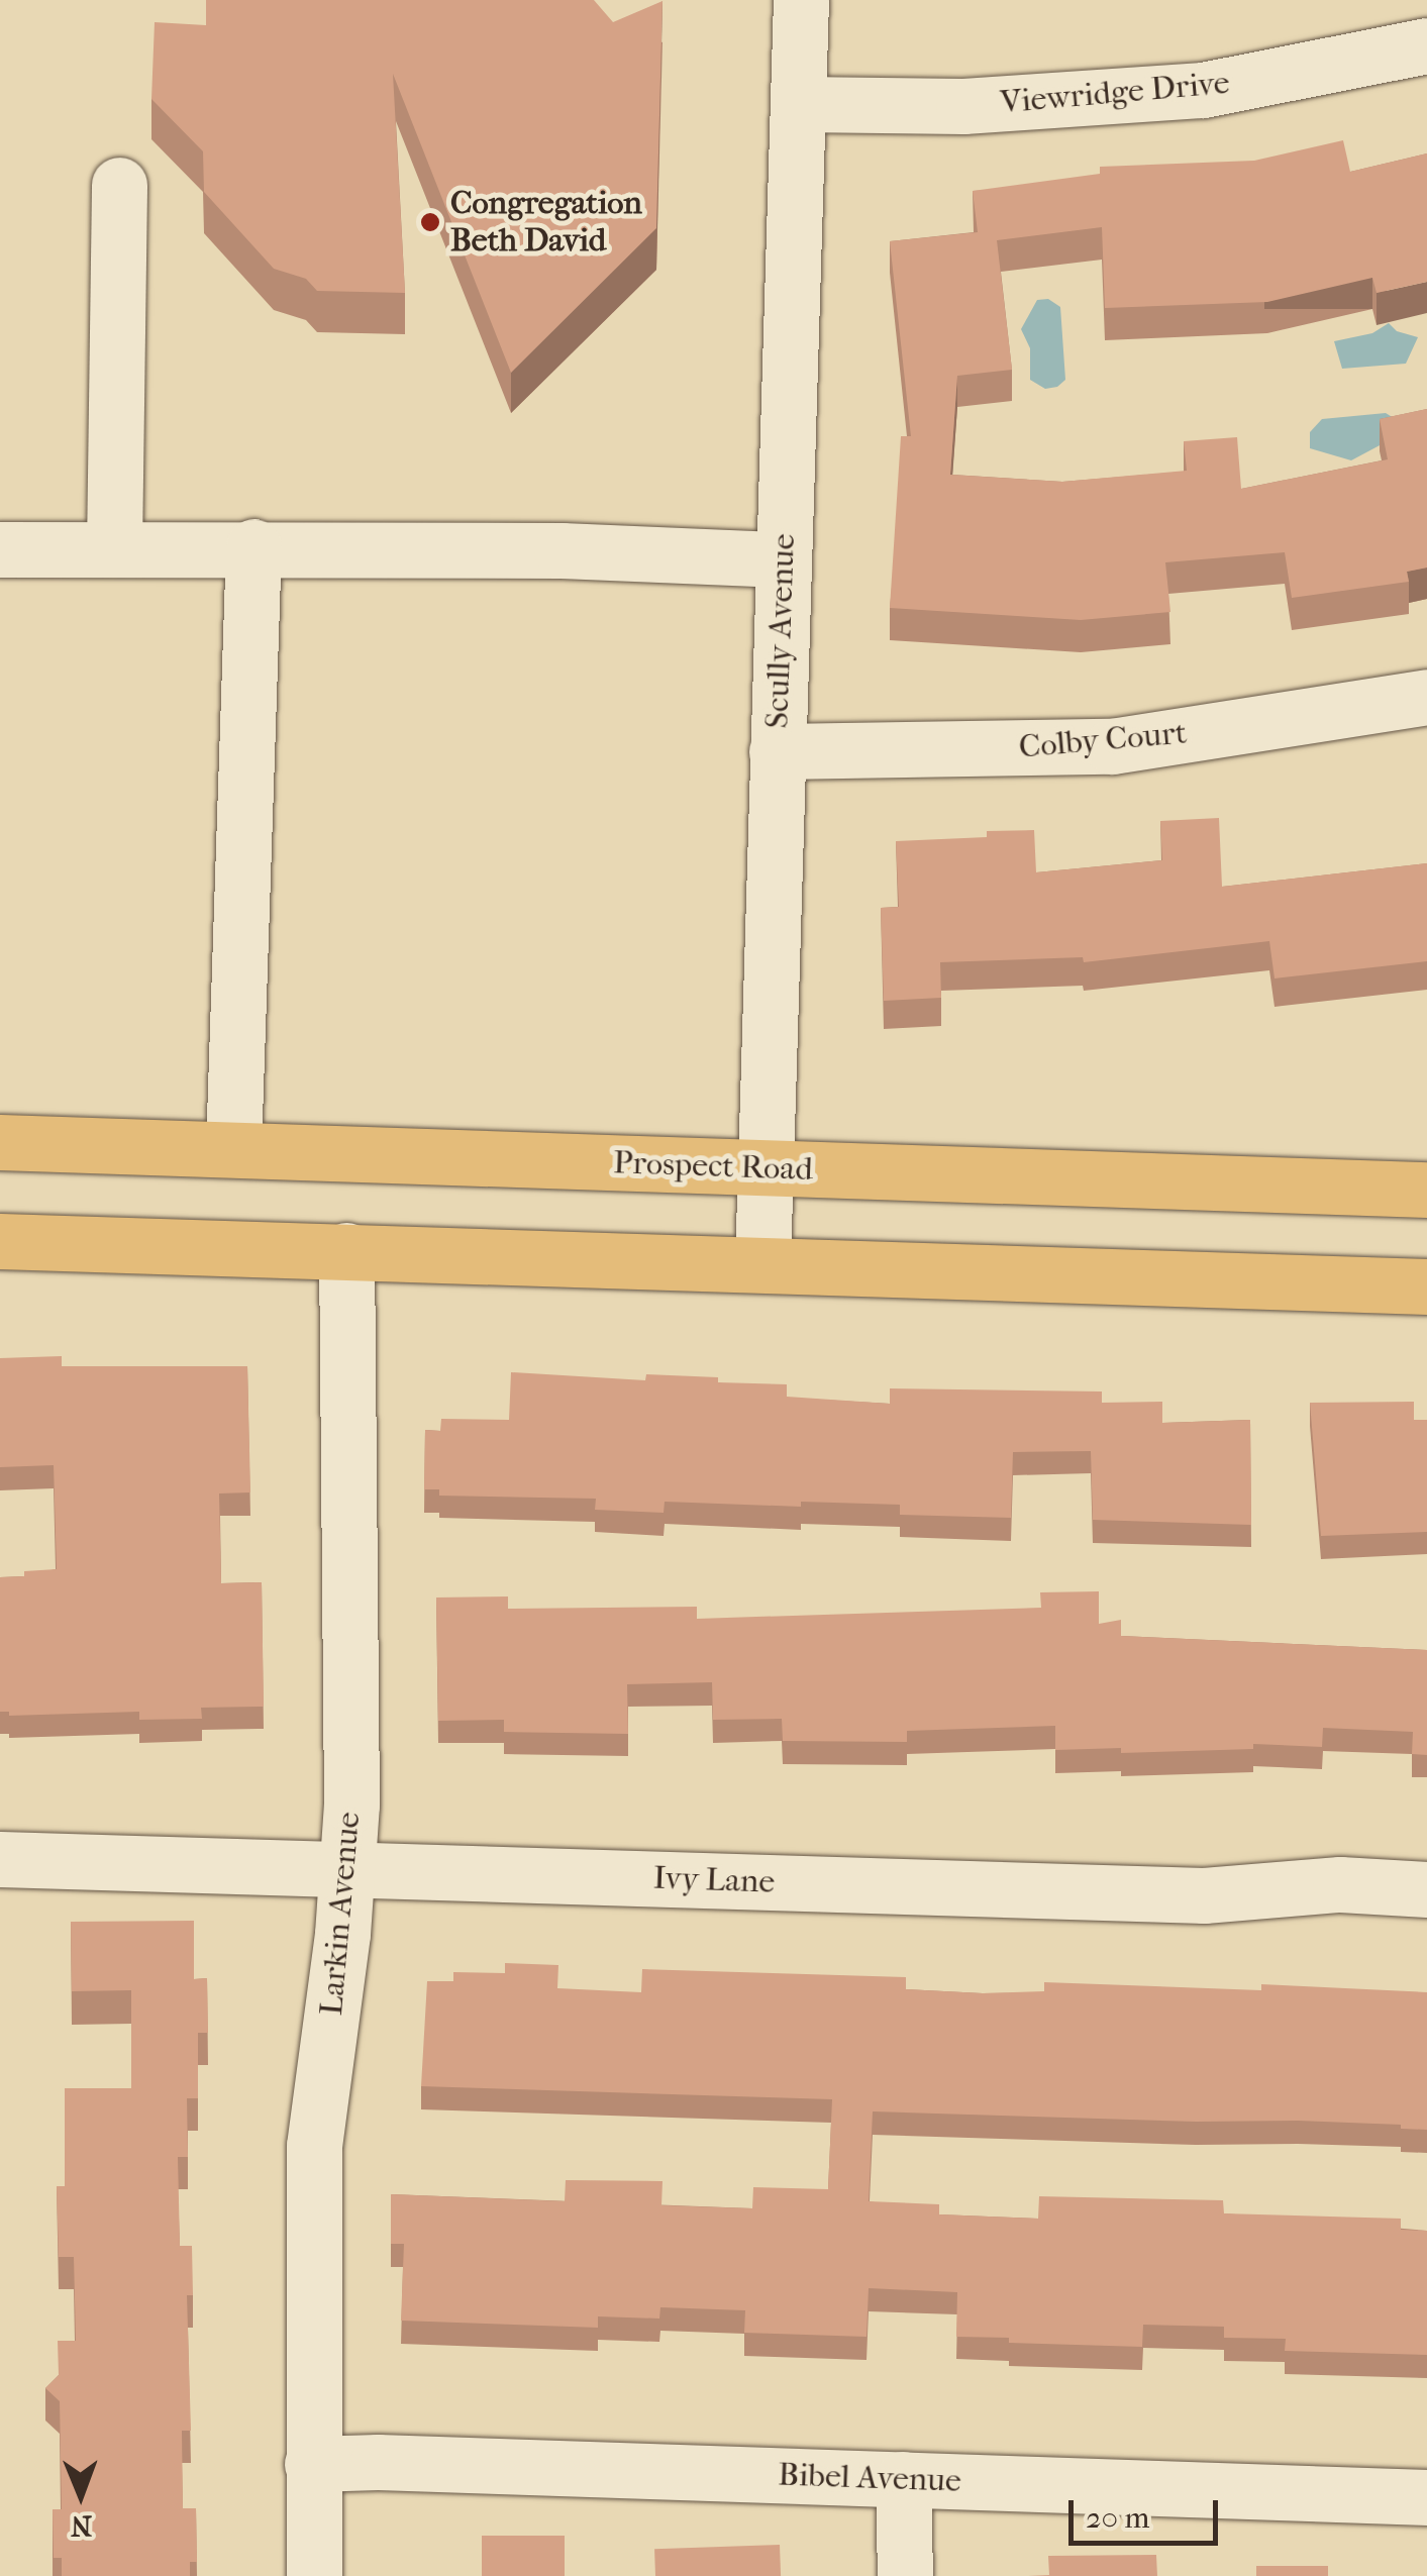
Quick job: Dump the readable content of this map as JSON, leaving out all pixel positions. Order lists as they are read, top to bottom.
{
  "streets": {
    "main road": ["Prospect Road"],
    "street": [
      "Viewridge Drive",
      "Scully Avenue",
      "Colby Court",
      "Ivy Lane",
      "Larkin Avenue",
      "Bibel Avenue"
    ]
  },
  "crossings": [
    ["Viewridge Drive", "Scully Avenue"],
    ["Scully Avenue", "Colby Court"],
    ["Scully Avenue", "Prospect Road"],
    ["Ivy Lane", "Larkin Avenue"],
    ["Larkin Avenue", "Bibel Avenue"]
  ],
  "places": ["Congregation Beth David"],
  "scale_bar": "20 m",
  "north": "bottom"
}
